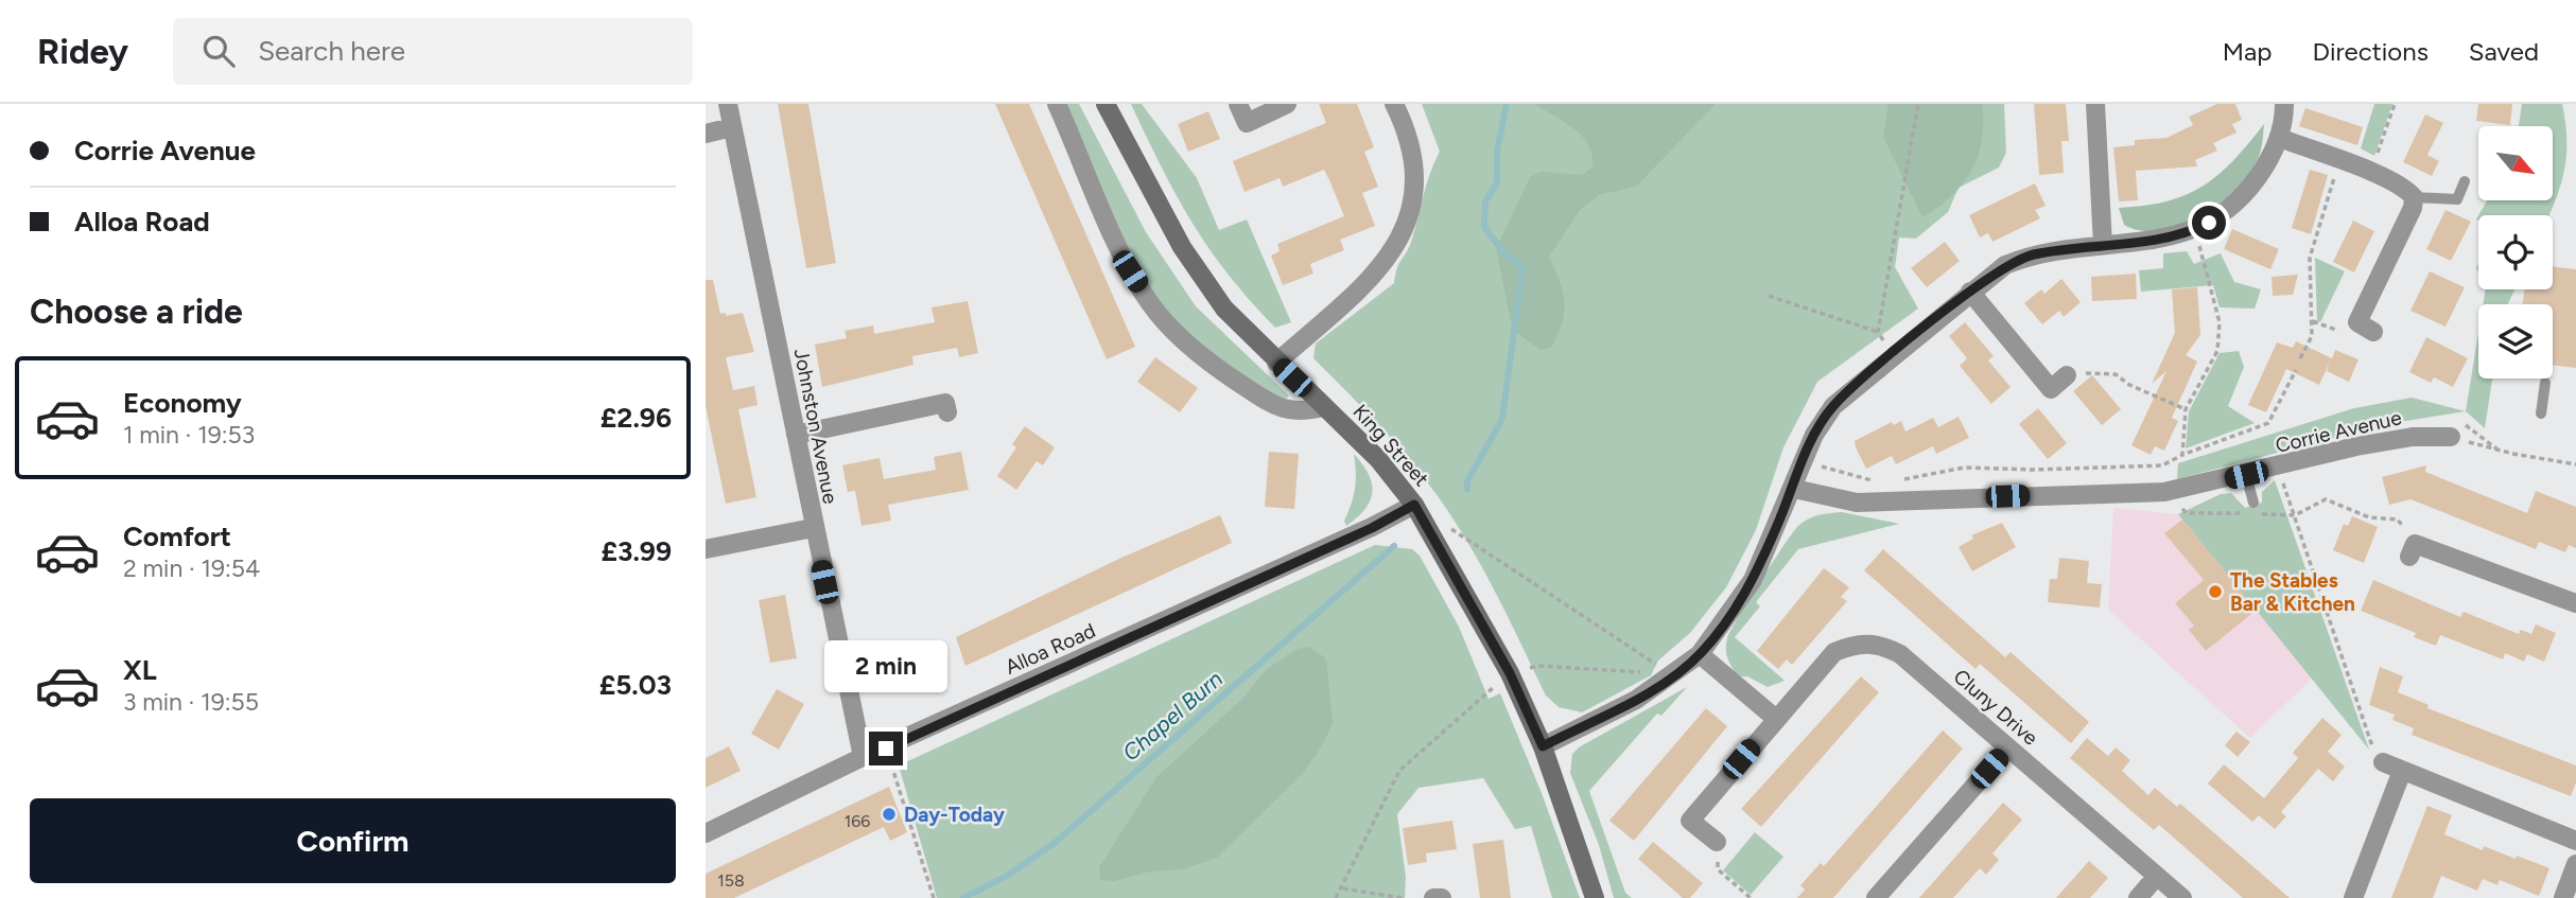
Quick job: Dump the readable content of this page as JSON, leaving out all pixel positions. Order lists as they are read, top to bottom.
{
  "streets": {
    "main road": ["King Street"],
    "street": [
      "Johnston Avenue",
      "Corrie Avenue",
      "Alloa Road",
      "Cluny Drive"
    ]
  },
  "crossings": [
    ["Johnston Avenue", "Alloa Road"],
    ["King Street", "Alloa Road"]
  ],
  "water": ["Chapel Burn"],
  "places": ["The Stables Bar & Kitchen", "Day-Today"],
  "house_numbers": ["166", "158"],
  "north": "bottom right",
  "page": {
    "header": "Ridey",
    "search": "Search here",
    "nav": ["Map", "Directions", "Saved"],
    "banner": ["Corrie Avenue", "Alloa Road"],
    "heading": "Choose a ride",
    "list": [
      {
        "name": "Economy",
        "note": "1 min · 19:53",
        "value": "£2.96"
      },
      {
        "name": "Comfort",
        "note": "2 min · 19:54",
        "value": "£3.99"
      },
      {
        "name": "XL",
        "note": "3 min · 19:55",
        "value": "£5.03"
      }
    ],
    "bubble": "2 min",
    "buttons": "Confirm"
  }
}
